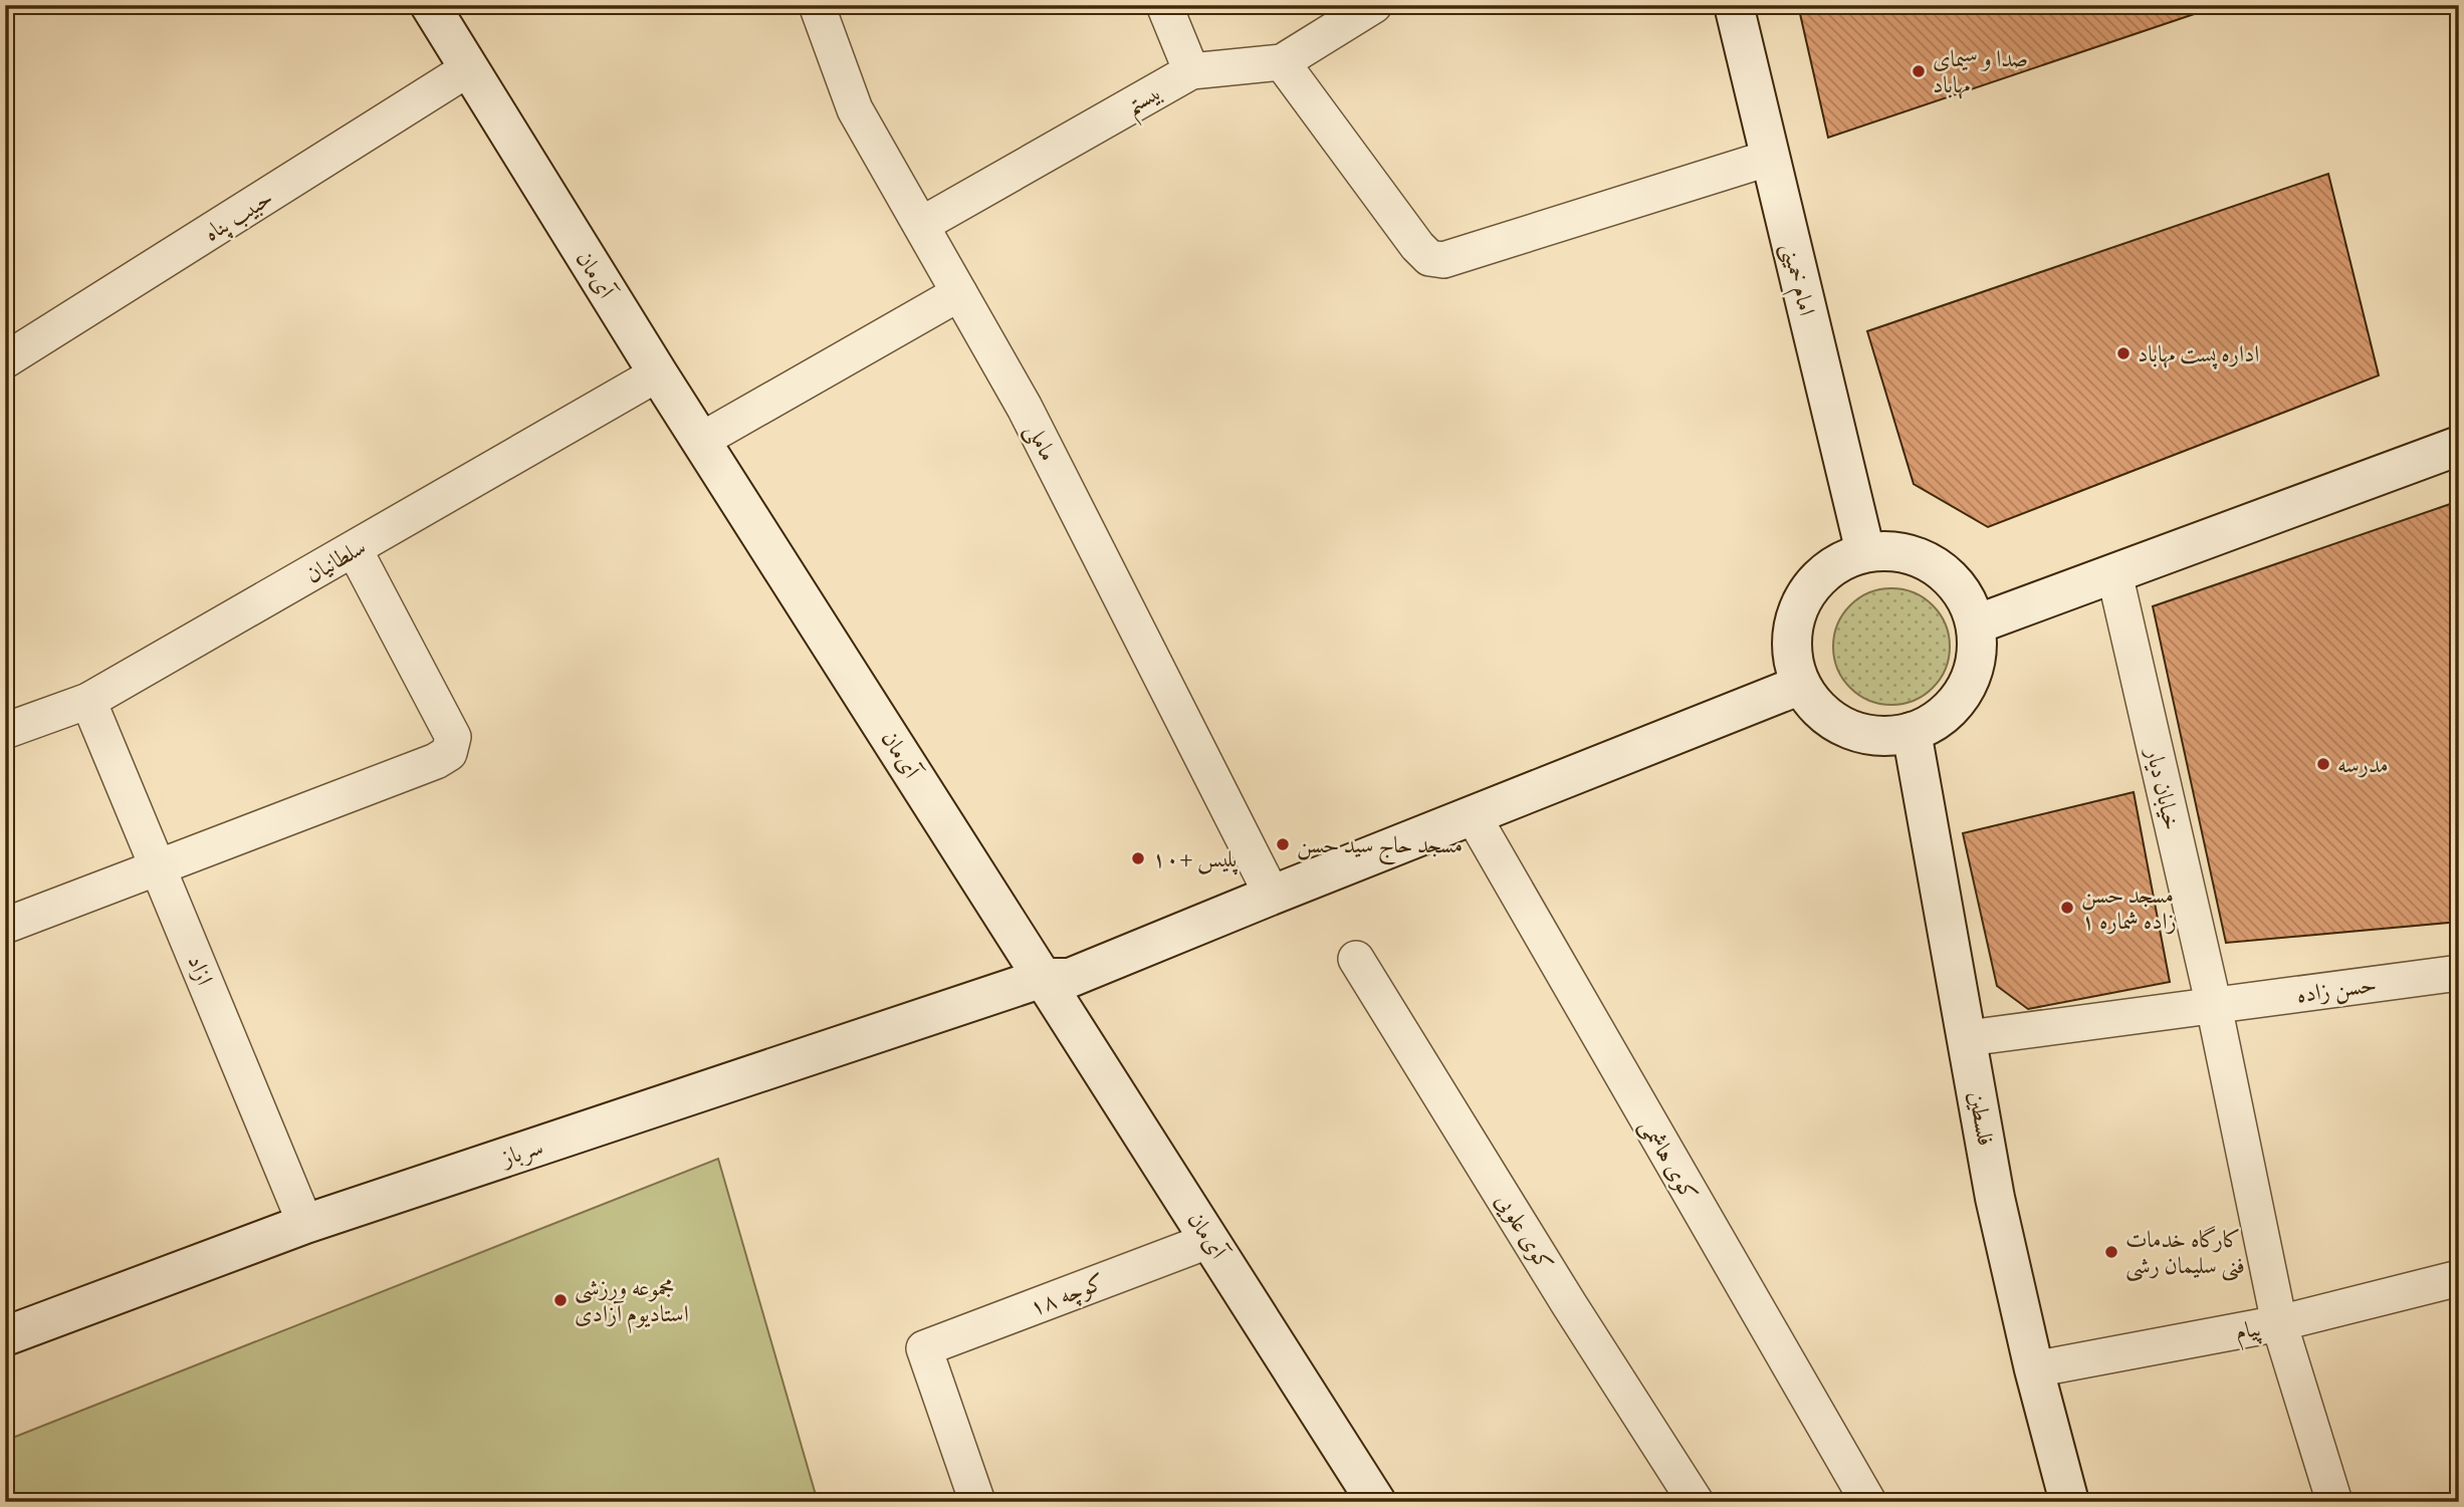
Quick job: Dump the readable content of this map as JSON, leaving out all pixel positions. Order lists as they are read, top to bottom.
{
  "streets": {
    "main road": [
      "آی‌مان",
      "امام خمینی",
      "فلسطین",
      "سرباز"
    ],
    "street": [
      "بیستم",
      "حبیب پناه",
      "ماملی",
      "سلطانیان",
      "خیابان دیار",
      "ازاد",
      "حسن زاده",
      "کوی هاشمی",
      "کوی علویی",
      "کوچه ۱۸",
      "پیام"
    ]
  },
  "crossings": [
    ["بیستم", "ماملی"],
    ["حبیب پناه", "آی‌مان"],
    ["آی‌مان", "سلطانیان"],
    ["آی‌مان", "سرباز"],
    ["آی‌مان", "کوچه ۱۸"],
    ["امام خمینی", "فلسطین"],
    ["سلطانیان", "ازاد"],
    ["خیابان دیار", "حسن زاده"],
    ["خیابان دیار", "پیام"],
    ["ازاد", "سرباز"],
    ["حسن زاده", "فلسطین"],
    ["فلسطین", "پیام"]
  ],
  "places": [
    "صدا و سیمای مهاباد",
    "اداره پست مهاباد",
    "مدرسه",
    "مسجد حاج سید حسن",
    "پلیس +۱۰",
    "مسجد حسن زاده شماره ۱",
    "کارگاه خدمات فنی سلیمان رشی",
    "مجموعه ورزشی استادیوم آزادی"
  ]
}
